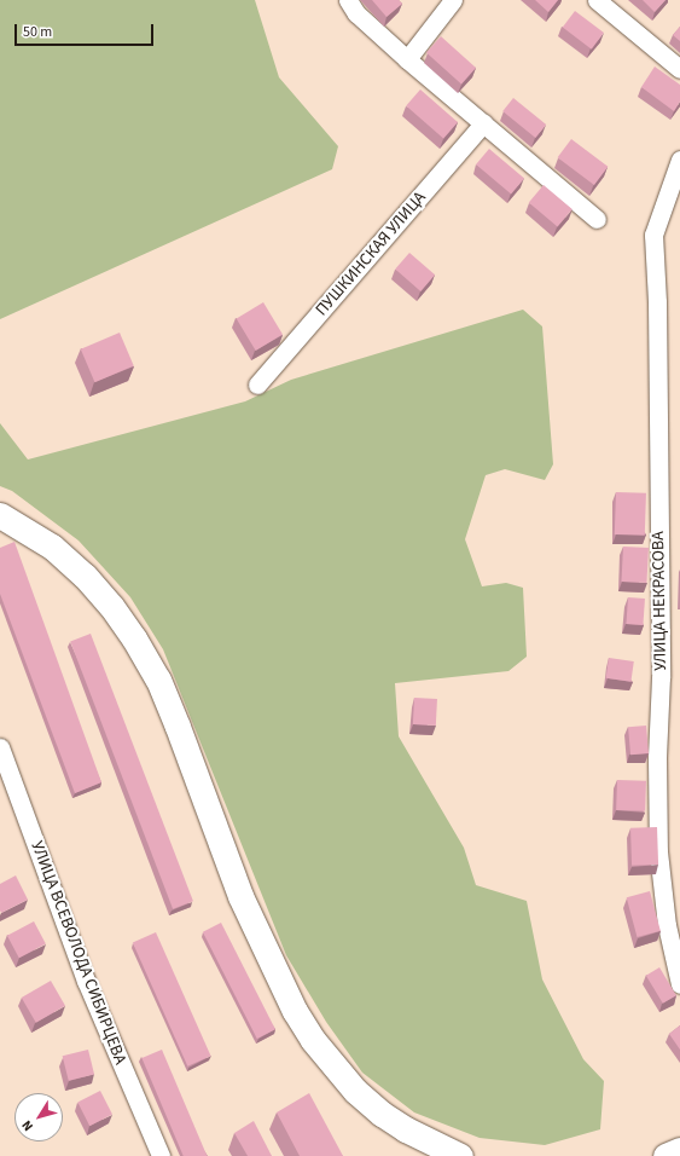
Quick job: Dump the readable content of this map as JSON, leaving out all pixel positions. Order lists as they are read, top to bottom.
{
  "streets": {
    "street": ["ПУШКИНСКАЯ УЛИЦА", "УЛИЦА НЕКРАСОВА", "УЛИЦА ВСЕВОЛОДА СИБИРЦЕВА"]
  },
  "scale_bar": "50 m",
  "north": "bottom left"
}
